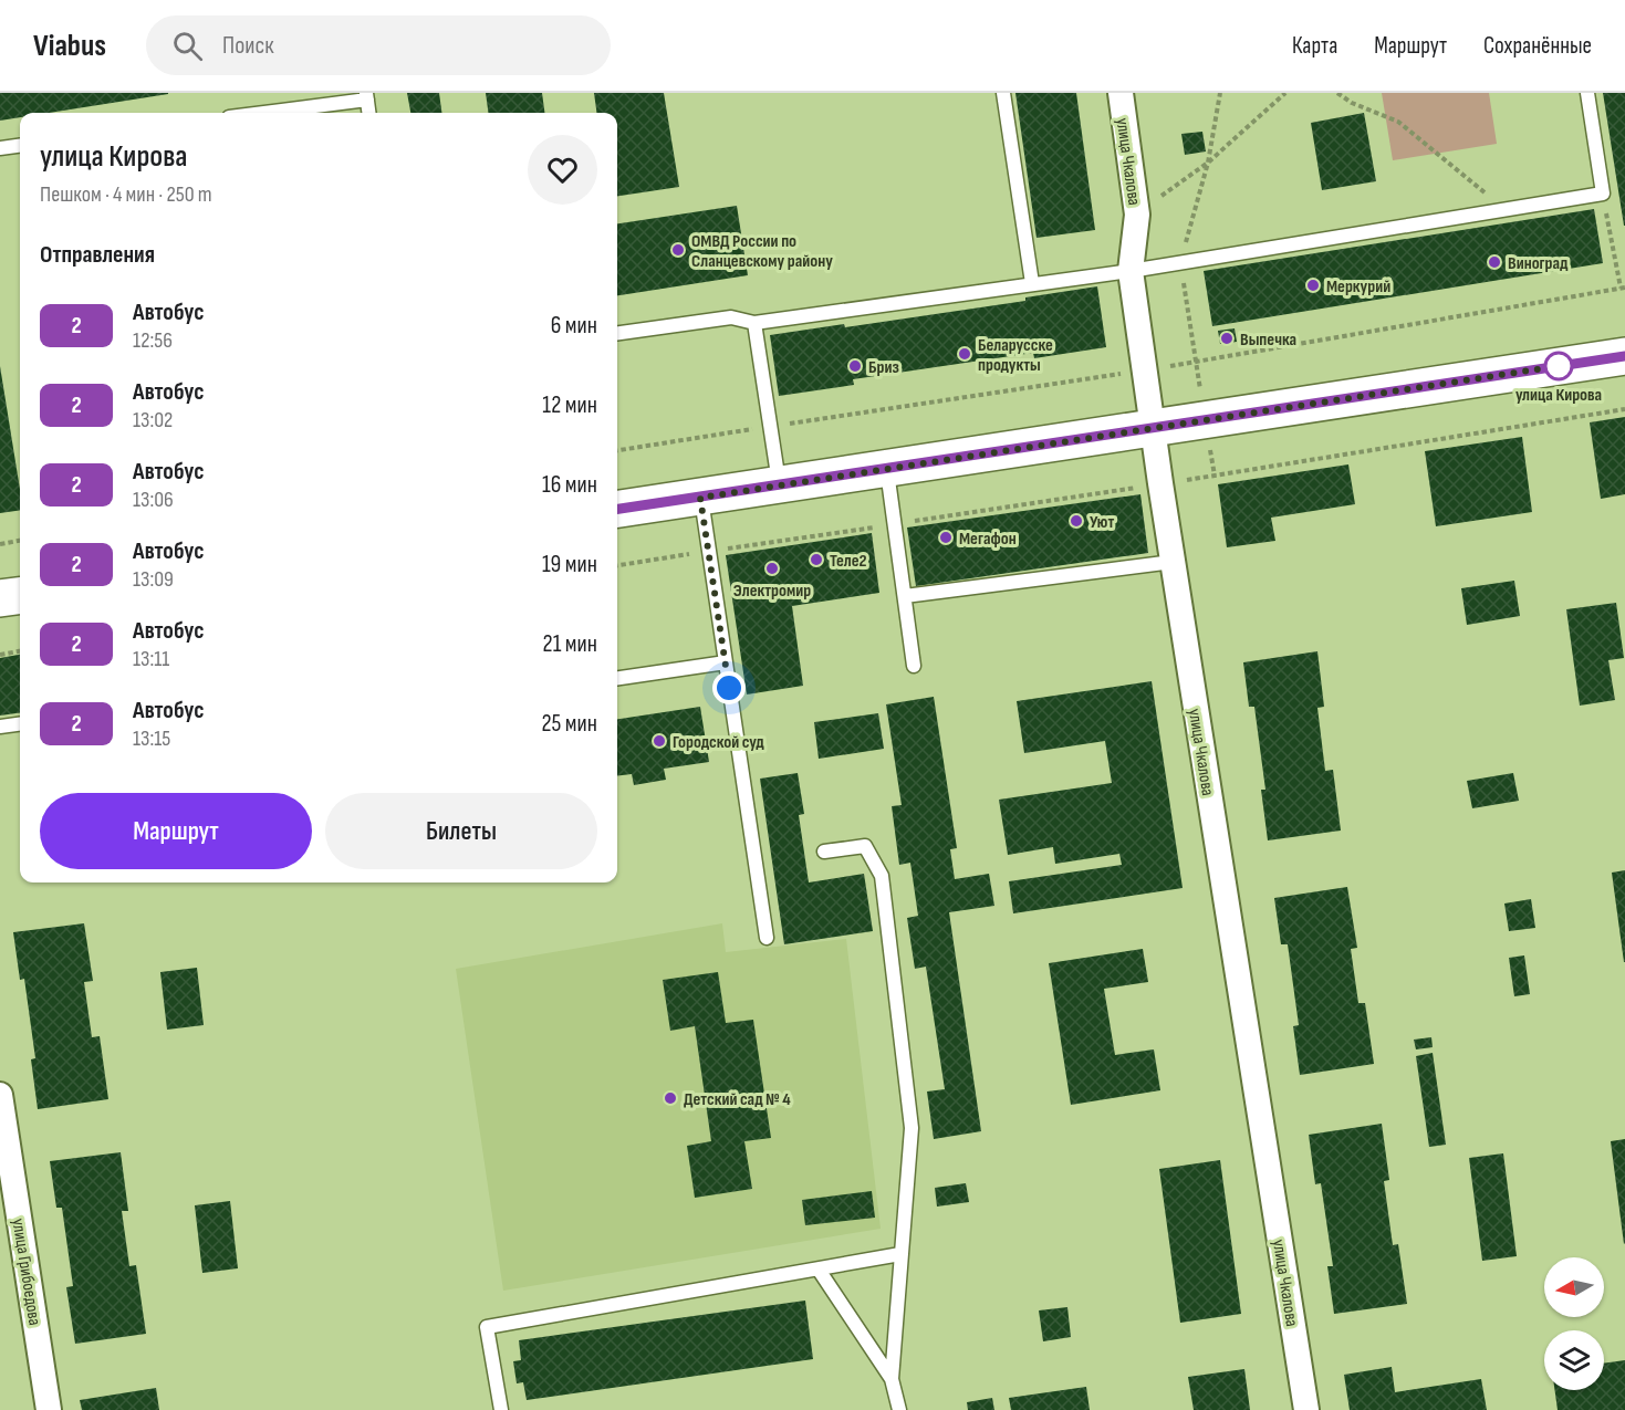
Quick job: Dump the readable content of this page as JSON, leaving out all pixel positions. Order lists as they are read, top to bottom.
{
  "streets": {
    "street": ["улица Чкалова", "улица Грибоедова"]
  },
  "places": [
    "ОМВД России по Сланцевскому району",
    "Виноград",
    "Меркурий",
    "Выпечка",
    "Беларусске продукты",
    "Бриз",
    "улица Кирова",
    "Уют",
    "Мегафон",
    "Теле2",
    "Электромир",
    "Городской суд",
    "Детский сад № 4"
  ],
  "lines": ["bus line 2"],
  "north": "left",
  "page": {
    "header": "Viabus",
    "search": "Поиск",
    "nav": ["Карта", "Маршрут", "Сохранённые"],
    "heading": [
      ["улица Кирова", "Пешком · 4 мин · 250 m"],
      "Отправления"
    ],
    "list": [
      {
        "mark": "2",
        "name": "Автобус",
        "note": "12:56",
        "value": "6 мин"
      },
      {
        "mark": "2",
        "name": "Автобус",
        "note": "13:02",
        "value": "12 мин"
      },
      {
        "mark": "2",
        "name": "Автобус",
        "note": "13:06",
        "value": "16 мин"
      },
      {
        "mark": "2",
        "name": "Автобус",
        "note": "13:09",
        "value": "19 мин"
      },
      {
        "mark": "2",
        "name": "Автобус",
        "note": "13:11",
        "value": "21 мин"
      },
      {
        "mark": "2",
        "name": "Автобус",
        "note": "13:15",
        "value": "25 мин"
      }
    ],
    "buttons": ["Маршрут", "Билеты"]
  }
}
